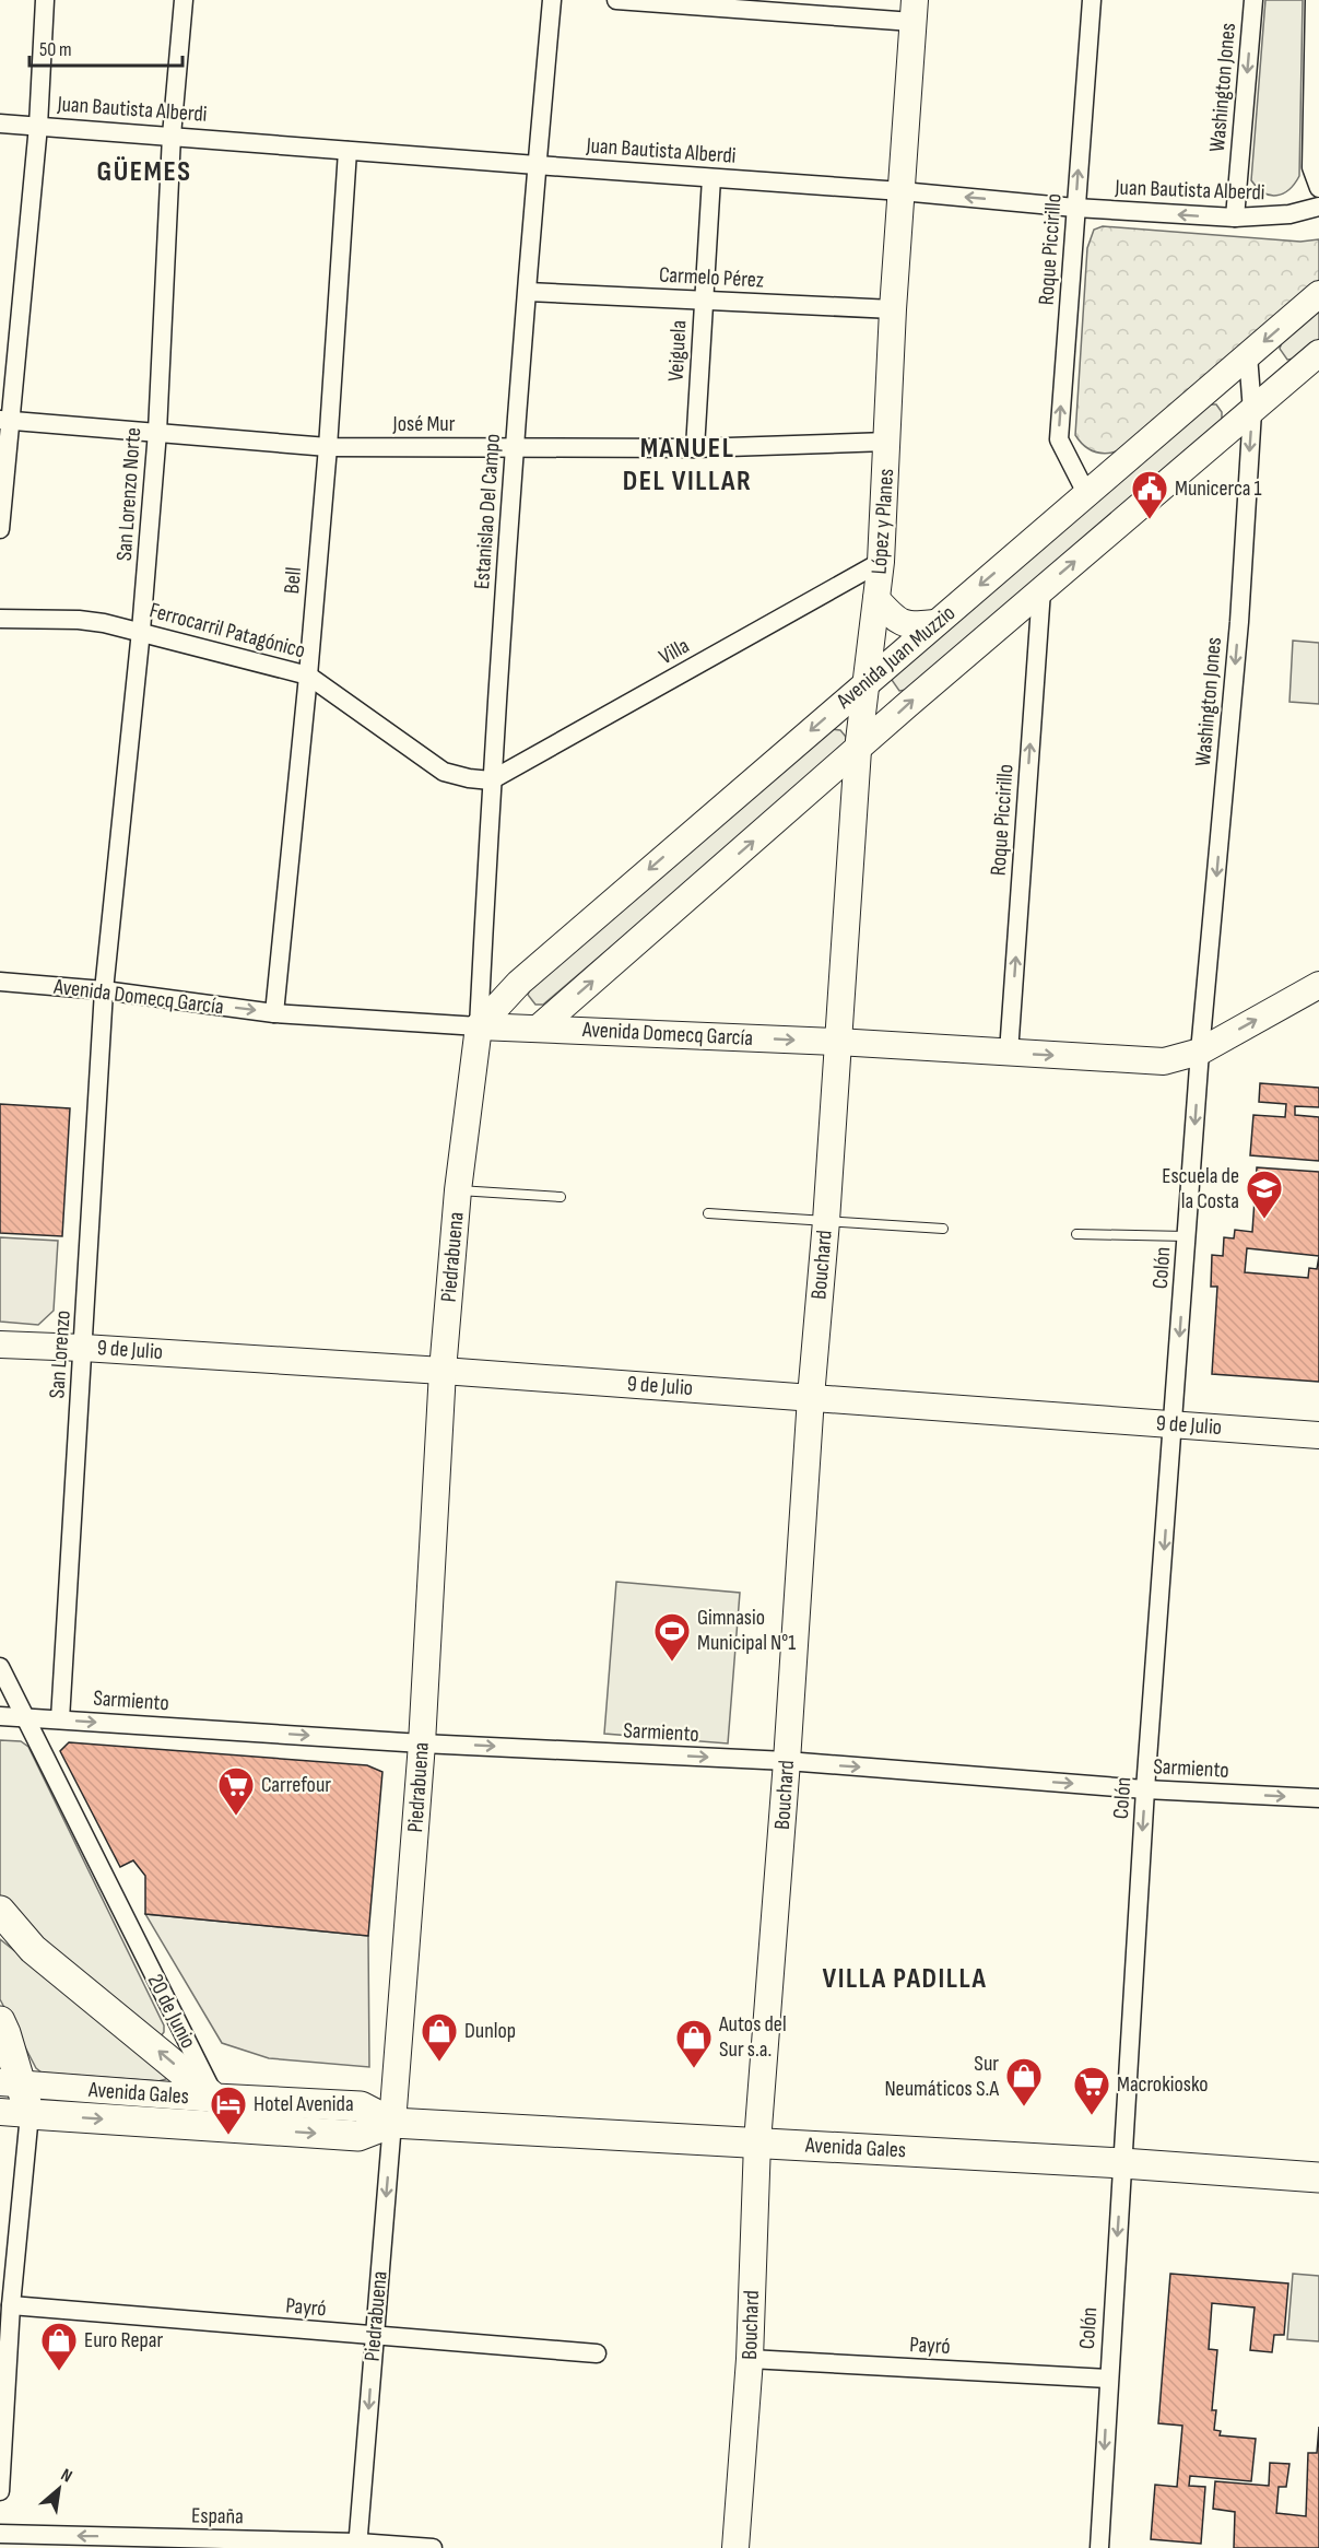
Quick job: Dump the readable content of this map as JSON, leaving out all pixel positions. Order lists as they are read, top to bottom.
{
  "streets": {
    "main road": [
      "López y Planes",
      "Avenida Juan Muzzio",
      "Avenida Domecq García",
      "Piedrabuena",
      "Bouchard",
      "9 de Julio",
      "20 de Junio",
      "Avenida Gales"
    ],
    "street": [
      "Washington Jones",
      "Juan Bautista Alberdi",
      "Roque Piccirillo",
      "Carmelo Pérez",
      "Veiguela",
      "José Mur",
      "San Lorenzo Norte",
      "Estanislao Del Campo",
      "Bell",
      "Ferrocarril Patagónico",
      "Villa",
      "Colón",
      "San Lorenzo",
      "Sarmiento",
      "Payró",
      "España"
    ]
  },
  "crossings": [
    ["Washington Jones", "Juan Bautista Alberdi"],
    ["Washington Jones", "Avenida Juan Muzzio"],
    ["Washington Jones", "Avenida Domecq García"],
    ["Washington Jones", "Colón"],
    ["Juan Bautista Alberdi", "Roque Piccirillo"],
    ["Juan Bautista Alberdi", "Veiguela"],
    ["Juan Bautista Alberdi", "San Lorenzo Norte"],
    ["Juan Bautista Alberdi", "Estanislao Del Campo"],
    ["Juan Bautista Alberdi", "López y Planes"],
    ["Juan Bautista Alberdi", "Bell"],
    ["Roque Piccirillo", "Avenida Juan Muzzio"],
    ["Roque Piccirillo", "Avenida Domecq García"],
    ["Carmelo Pérez", "Veiguela"],
    ["Carmelo Pérez", "Estanislao Del Campo"],
    ["Carmelo Pérez", "López y Planes"],
    ["Veiguela", "José Mur"],
    ["José Mur", "San Lorenzo Norte"],
    ["José Mur", "Estanislao Del Campo"],
    ["José Mur", "López y Planes"],
    ["José Mur", "Bell"],
    ["San Lorenzo Norte", "Ferrocarril Patagónico"],
    ["San Lorenzo Norte", "Avenida Domecq García"],
    ["San Lorenzo Norte", "San Lorenzo"],
    ["Estanislao Del Campo", "Ferrocarril Patagónico"],
    ["Estanislao Del Campo", "Villa"],
    ["Estanislao Del Campo", "Avenida Juan Muzzio"],
    ["Estanislao Del Campo", "Avenida Domecq García"],
    ["Estanislao Del Campo", "Piedrabuena"],
    ["López y Planes", "Villa"],
    ["López y Planes", "Avenida Juan Muzzio"],
    ["López y Planes", "Avenida Domecq García"],
    ["López y Planes", "Bouchard"],
    ["Bell", "Ferrocarril Patagónico"],
    ["Bell", "Avenida Domecq García"],
    ["Ferrocarril Patagónico", "Villa"],
    ["Avenida Juan Muzzio", "Avenida Domecq García"],
    ["Avenida Juan Muzzio", "Piedrabuena"],
    ["Avenida Domecq García", "Piedrabuena"],
    ["Avenida Domecq García", "Bouchard"],
    ["Avenida Domecq García", "Colón"],
    ["Avenida Domecq García", "San Lorenzo"],
    ["Piedrabuena", "9 de Julio"],
    ["Piedrabuena", "Sarmiento"],
    ["Piedrabuena", "Avenida Gales"],
    ["Piedrabuena", "Payró"],
    ["Piedrabuena", "España"],
    ["Bouchard", "9 de Julio"],
    ["Bouchard", "Sarmiento"],
    ["Bouchard", "Avenida Gales"],
    ["Bouchard", "Payró"],
    ["Colón", "9 de Julio"],
    ["Colón", "Sarmiento"],
    ["Colón", "Avenida Gales"],
    ["Colón", "Payró"],
    ["9 de Julio", "San Lorenzo"],
    ["San Lorenzo", "Sarmiento"],
    ["Sarmiento", "20 de Junio"],
    ["20 de Junio", "Avenida Gales"]
  ],
  "one_way": [
    "Washington Jones",
    "Roque Piccirillo",
    "Avenida Domecq García",
    "Colón",
    "Sarmiento",
    "España"
  ],
  "districts": ["GÜEMES", "MANUEL DEL VILLAR", "VILLA PADILLA"],
  "places": {
    "public building": ["Municerca 1"],
    "school or university": ["Escuela de la Costa"],
    "sports": ["Gimnasio Municipal N°1"],
    "supermarket": ["Carrefour", "Macrokiosko"],
    "shop": [
      "Dunlop",
      "Autos del Sur s.a.",
      "Sur Neumáticos S.A",
      "Euro Repar"
    ],
    "hotel": ["Hotel Avenida"]
  },
  "scale_bar": "50 m",
  "north": "top right"
}
